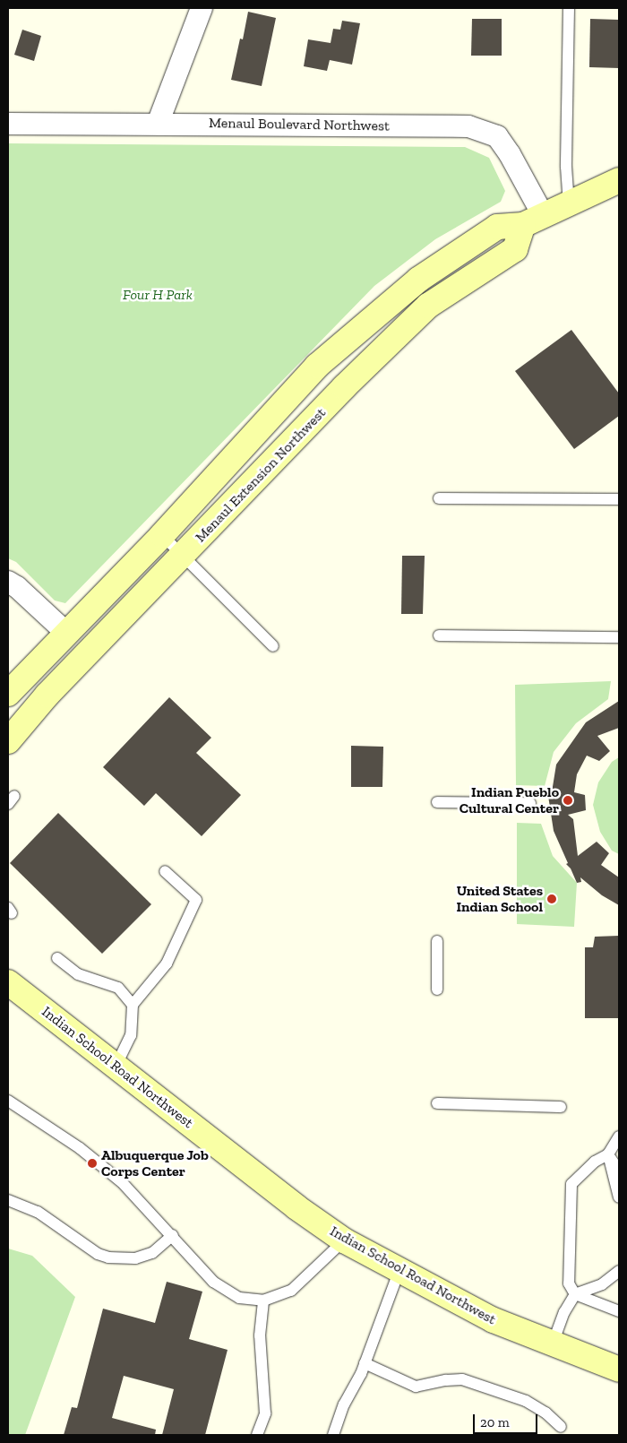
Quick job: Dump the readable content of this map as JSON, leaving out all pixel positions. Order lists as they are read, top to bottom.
{
  "streets": {
    "main road": ["Menaul Extension Northwest", "Indian School Road Northwest"],
    "street": ["Menaul Boulevard Northwest"]
  },
  "crossings": [
    ["Menaul Boulevard Northwest", "Menaul Extension Northwest"]
  ],
  "parks": ["Four H Park"],
  "places": ["Indian Pueblo Cultural Center", "United States Indian School", "Albuquerque Job Corps Center"],
  "scale_bar": "20 m"
}
